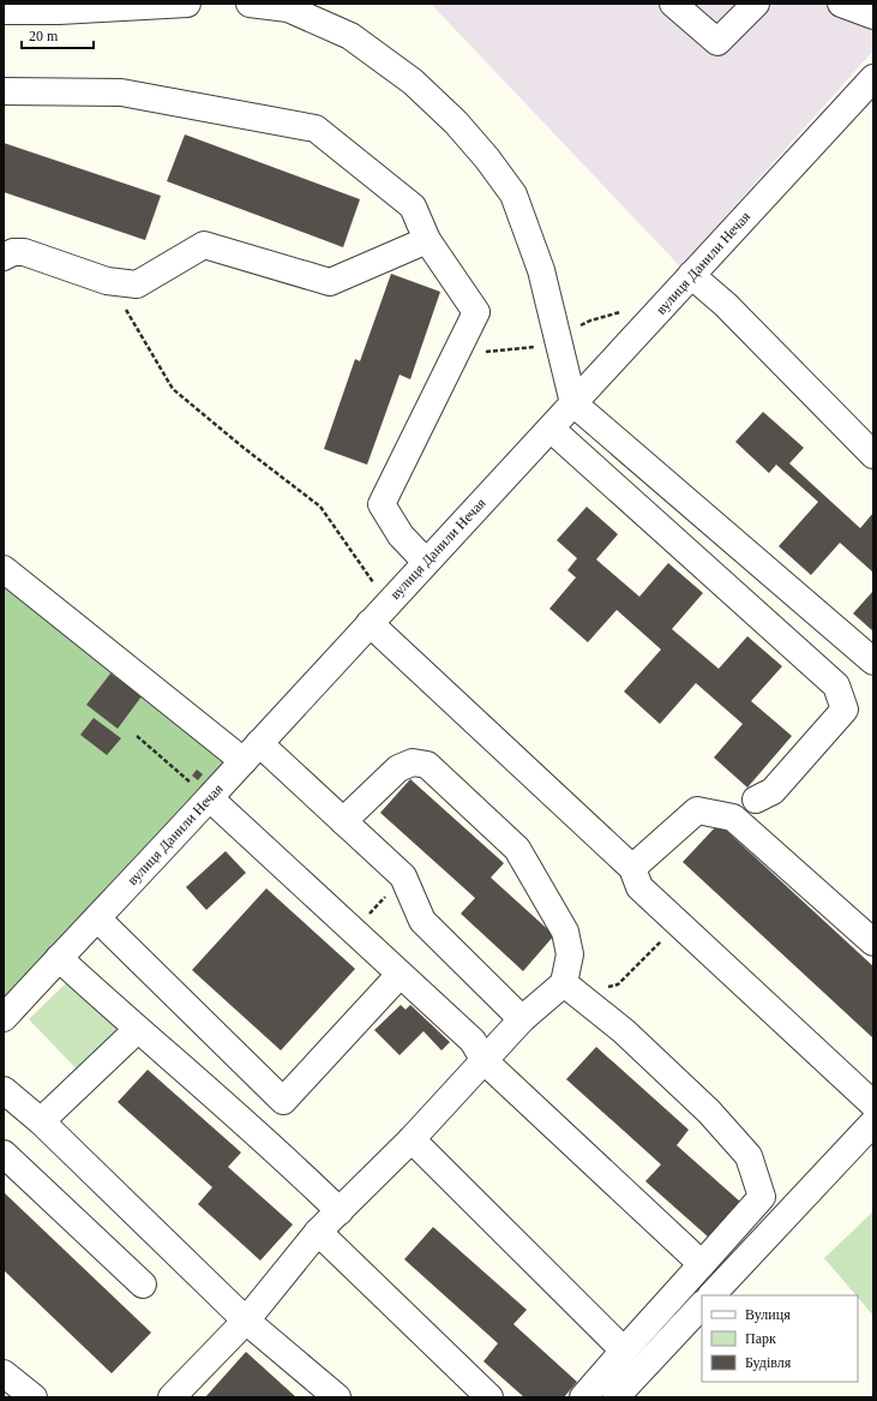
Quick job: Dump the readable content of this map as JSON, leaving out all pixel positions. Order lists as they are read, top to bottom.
{
  "streets": {
    "street": ["вулиця Данили Нечая"]
  },
  "legend": ["Вулиця", "Парк", "Будівля"],
  "scale_bar": "20 m"
}
